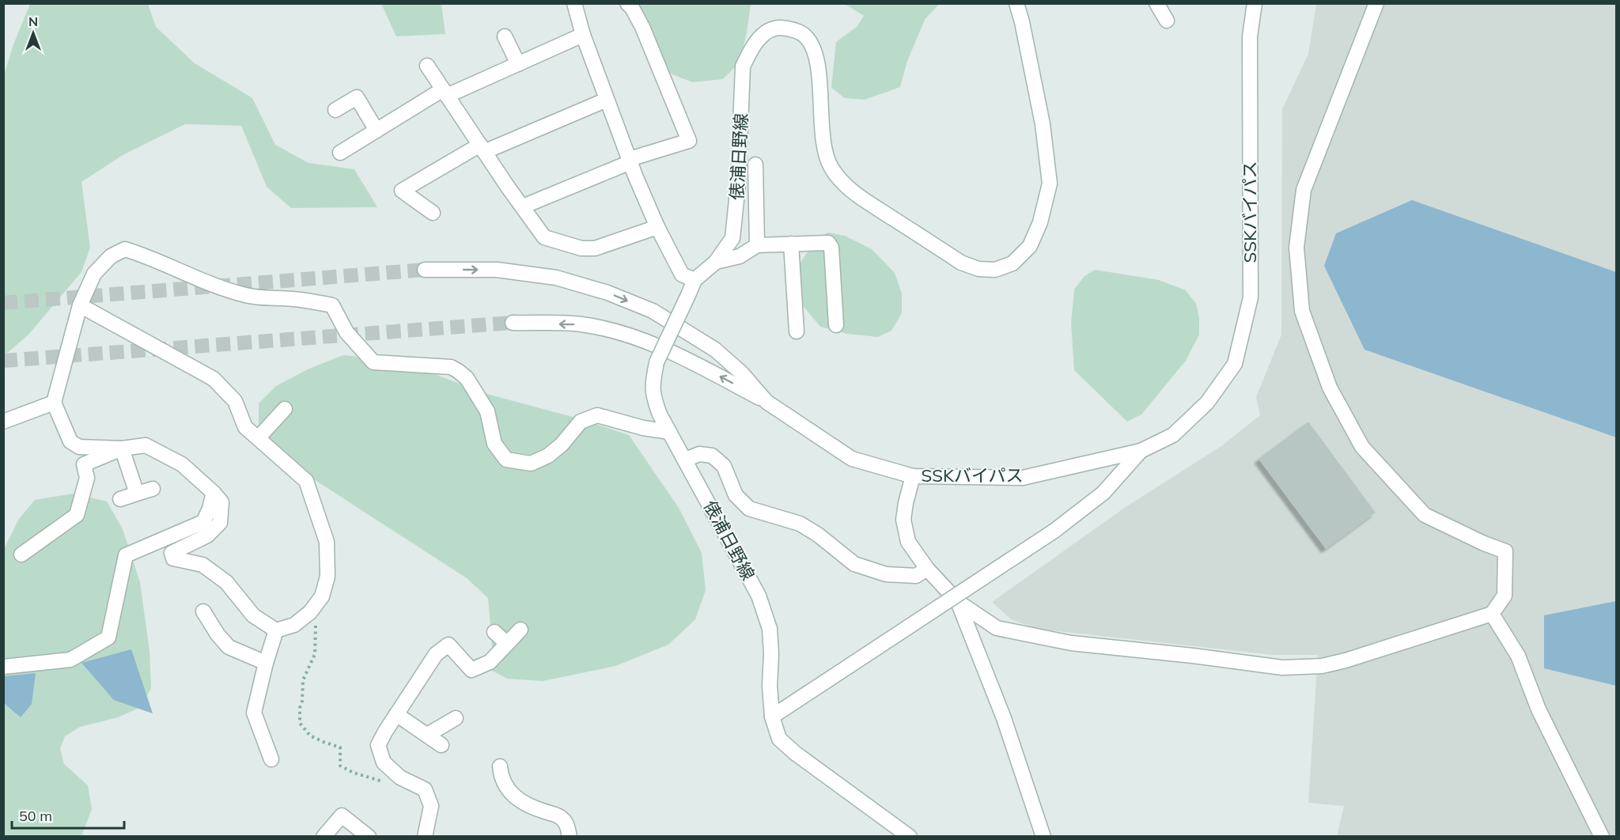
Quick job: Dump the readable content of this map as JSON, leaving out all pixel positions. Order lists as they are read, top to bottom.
{
  "streets": {
    "street": ["俵浦日野線", "SSKバイパス"]
  },
  "scale_bar": "50 m",
  "north": "top"
}
